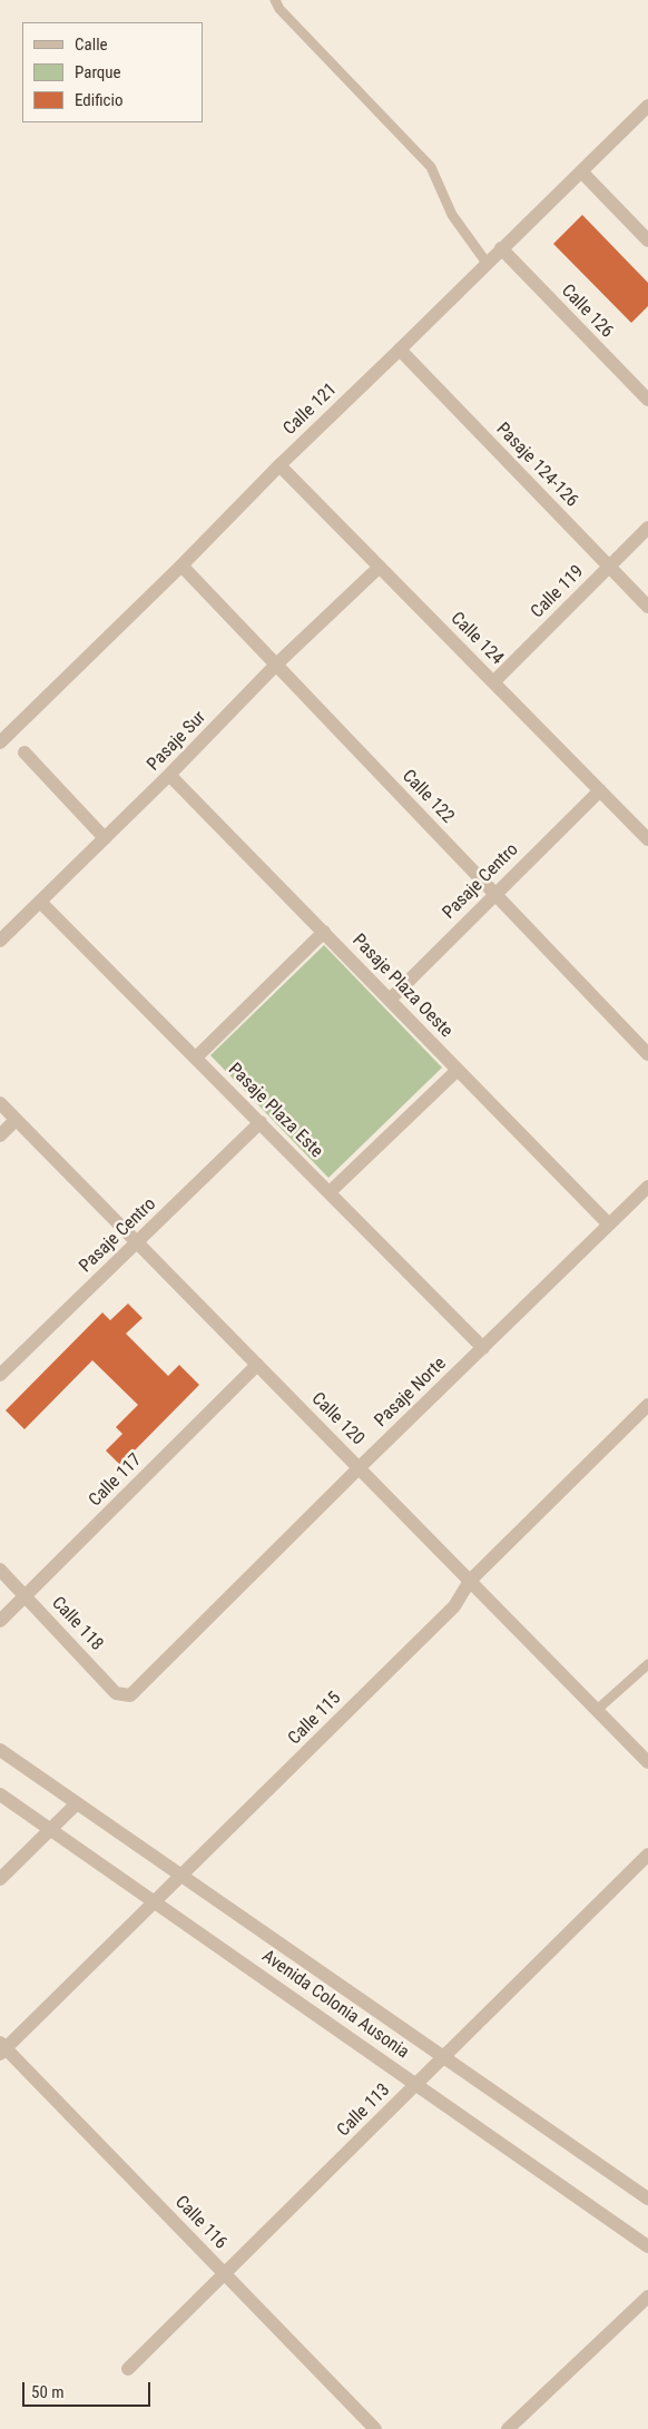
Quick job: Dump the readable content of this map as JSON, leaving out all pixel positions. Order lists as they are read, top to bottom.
{
  "streets": {
    "street": [
      "Calle 126",
      "Calle 121",
      "Pasaje 124-126",
      "Calle 119",
      "Calle 124",
      "Pasaje Sur",
      "Calle 122",
      "Pasaje Centro",
      "Pasaje Plaza Oeste",
      "Pasaje Plaza Este",
      "Pasaje Norte",
      "Calle 120",
      "Calle 117",
      "Calle 118",
      "Calle 115",
      "Avenida Colonia Ausonia",
      "Calle 113",
      "Calle 116"
    ]
  },
  "crossings": [
    ["Calle 126", "Calle 121"],
    ["Calle 121", "Pasaje 124-126"],
    ["Calle 121", "Calle 124"],
    ["Calle 121", "Calle 122"],
    ["Pasaje 124-126", "Calle 119"],
    ["Calle 119", "Calle 124"],
    ["Calle 124", "Pasaje Sur"],
    ["Calle 124", "Pasaje Centro"],
    ["Pasaje Sur", "Calle 122"],
    ["Pasaje Sur", "Pasaje Plaza Oeste"],
    ["Pasaje Sur", "Pasaje Plaza Este"],
    ["Calle 122", "Pasaje Centro"],
    ["Pasaje Centro", "Pasaje Plaza Oeste"],
    ["Pasaje Centro", "Pasaje Plaza Este"],
    ["Pasaje Centro", "Calle 120"],
    ["Pasaje Plaza Oeste", "Pasaje Norte"],
    ["Pasaje Plaza Este", "Pasaje Norte"],
    ["Pasaje Norte", "Calle 120"],
    ["Pasaje Norte", "Calle 118"],
    ["Calle 120", "Calle 117"],
    ["Calle 120", "Calle 115"],
    ["Calle 117", "Calle 118"],
    ["Calle 115", "Avenida Colonia Ausonia"],
    ["Calle 115", "Calle 116"],
    ["Avenida Colonia Ausonia", "Calle 113"],
    ["Calle 113", "Calle 116"]
  ],
  "legend": ["Calle", "Parque", "Edificio"],
  "scale_bar": "50 m"
}
